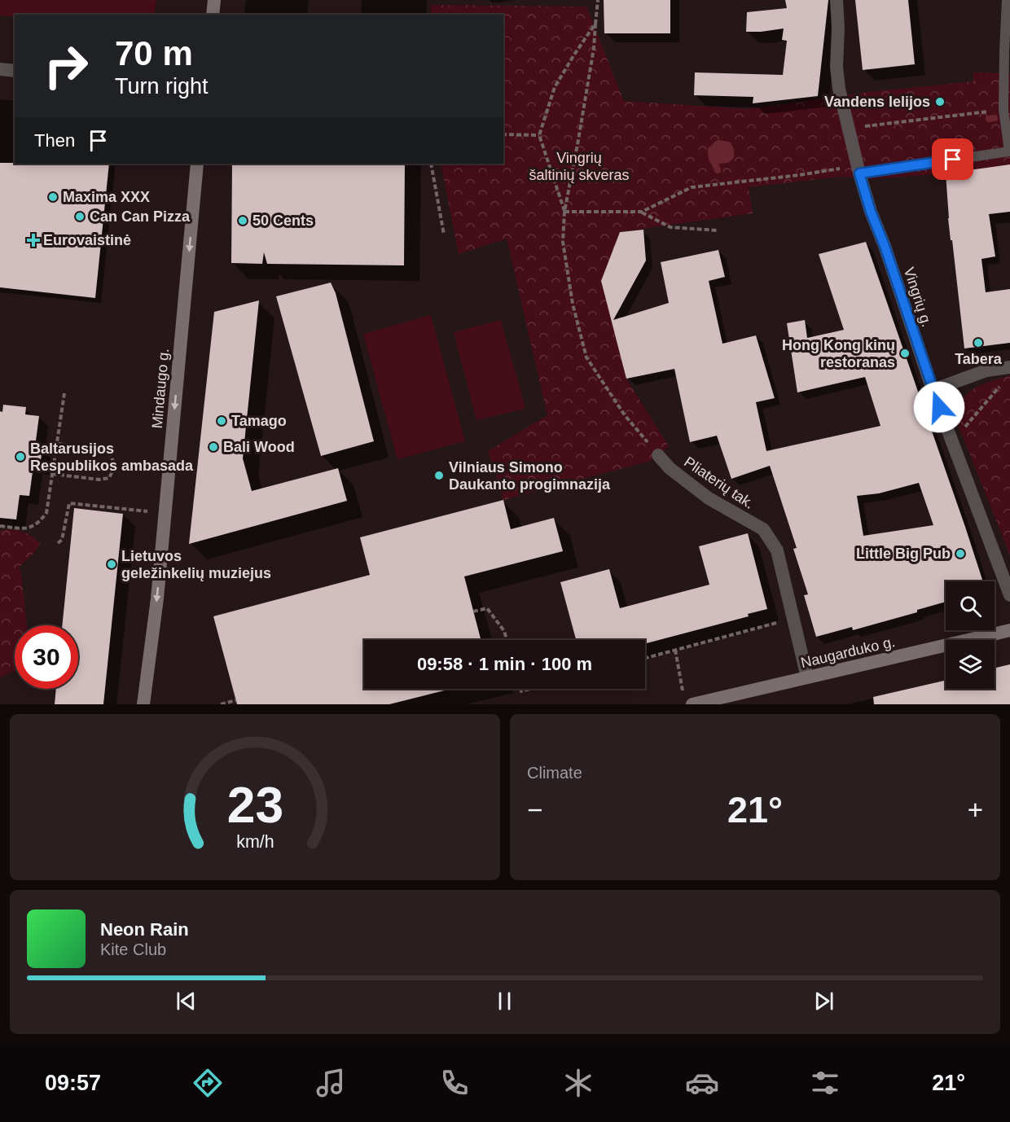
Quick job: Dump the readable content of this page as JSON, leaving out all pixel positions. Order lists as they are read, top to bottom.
{
  "streets": {
    "main road": ["Mindaugo g.", "Naugarduko g."],
    "street": ["Vingrių g.", "Pliaterių tak."]
  },
  "crossings": [
    ["Pliaterių tak.", "Naugarduko g."]
  ],
  "one_way": ["Mindaugo g."],
  "parks": ["Vingrių šaltinių skveras"],
  "places": {
    "other": [
      "Vandens lelijos",
      "Maxima XXX",
      "Can Can Pizza",
      "50 Cents",
      "Tabera",
      "Hong Kong kinų restoranas",
      "Tamago",
      "Bali Wood",
      "Baltarusijos Respublikos ambasada",
      "Vilniaus Simono Daukanto progimnazija",
      "Little Big Pub",
      "Lietuvos geležinkelių muziejus"
    ],
    "health": ["Eurovaistinė"]
  },
  "page": {
    "turn": ["70 m", "Turn right"],
    "then": "Then",
    "limit": "30",
    "trip": "09:58 · 1 min · 100 m",
    "tile": "Climate",
    "heat": ["−", "21°", "+"],
    "song": ["Neon Rain", "Kite Club"],
    "tabs": ["09:57", "21°"],
    "gauge": ["23", "km/h"]
  }
}
